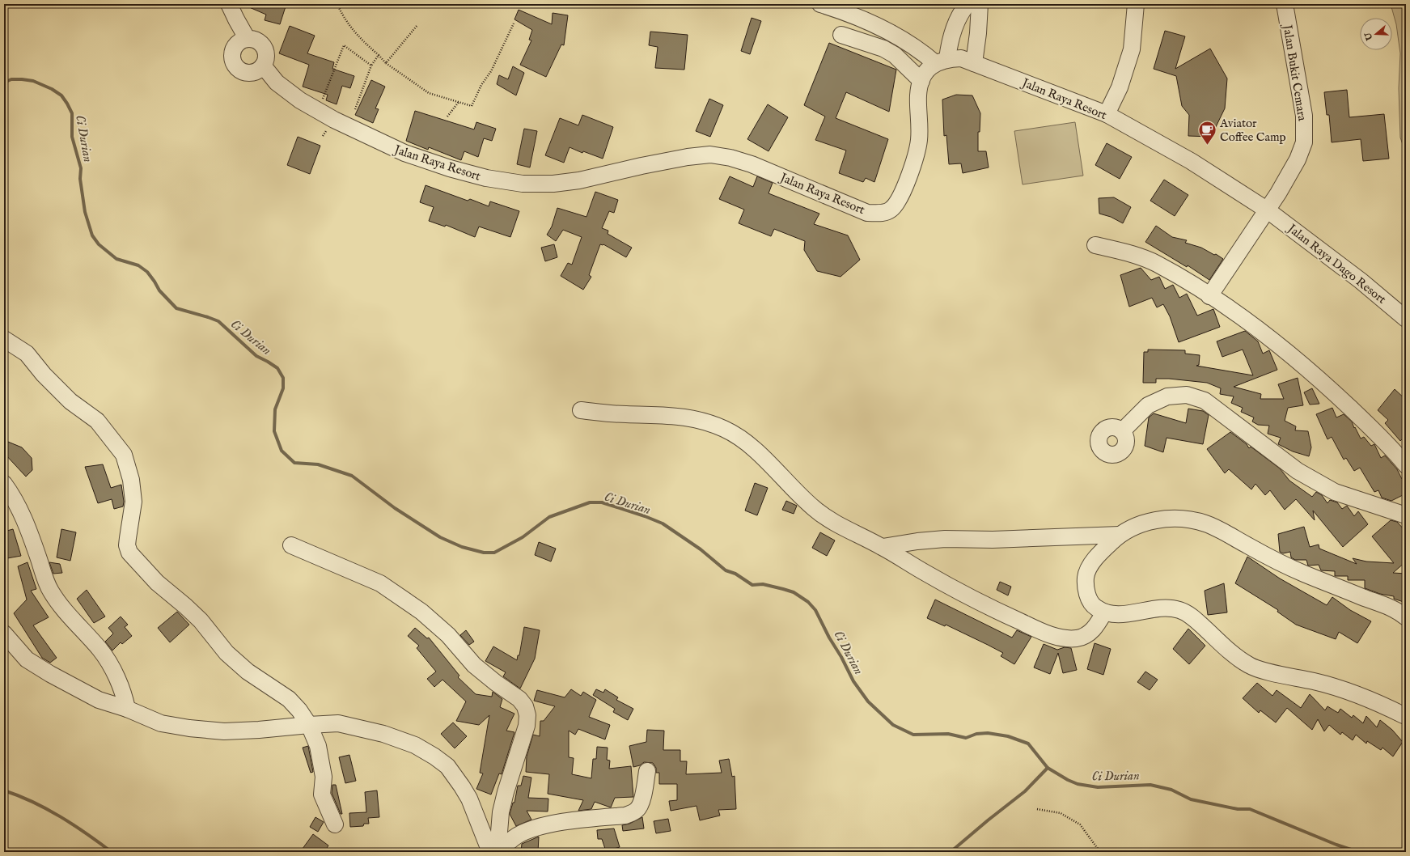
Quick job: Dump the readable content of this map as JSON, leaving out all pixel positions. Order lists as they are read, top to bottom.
{
  "streets": {
    "street": ["Jalan Bukit Cemara", "Jalan Raya Resort", "Jalan Raya Dago Resort"]
  },
  "crossings": [
    ["Jalan Bukit Cemara", "Jalan Raya Resort"],
    ["Jalan Bukit Cemara", "Jalan Raya Dago Resort"],
    ["Jalan Raya Resort", "Jalan Raya Dago Resort"]
  ],
  "water": ["Ci Durian"],
  "places": {
    "cafe": ["Aviator Coffee Camp"]
  },
  "north": "left"
}
